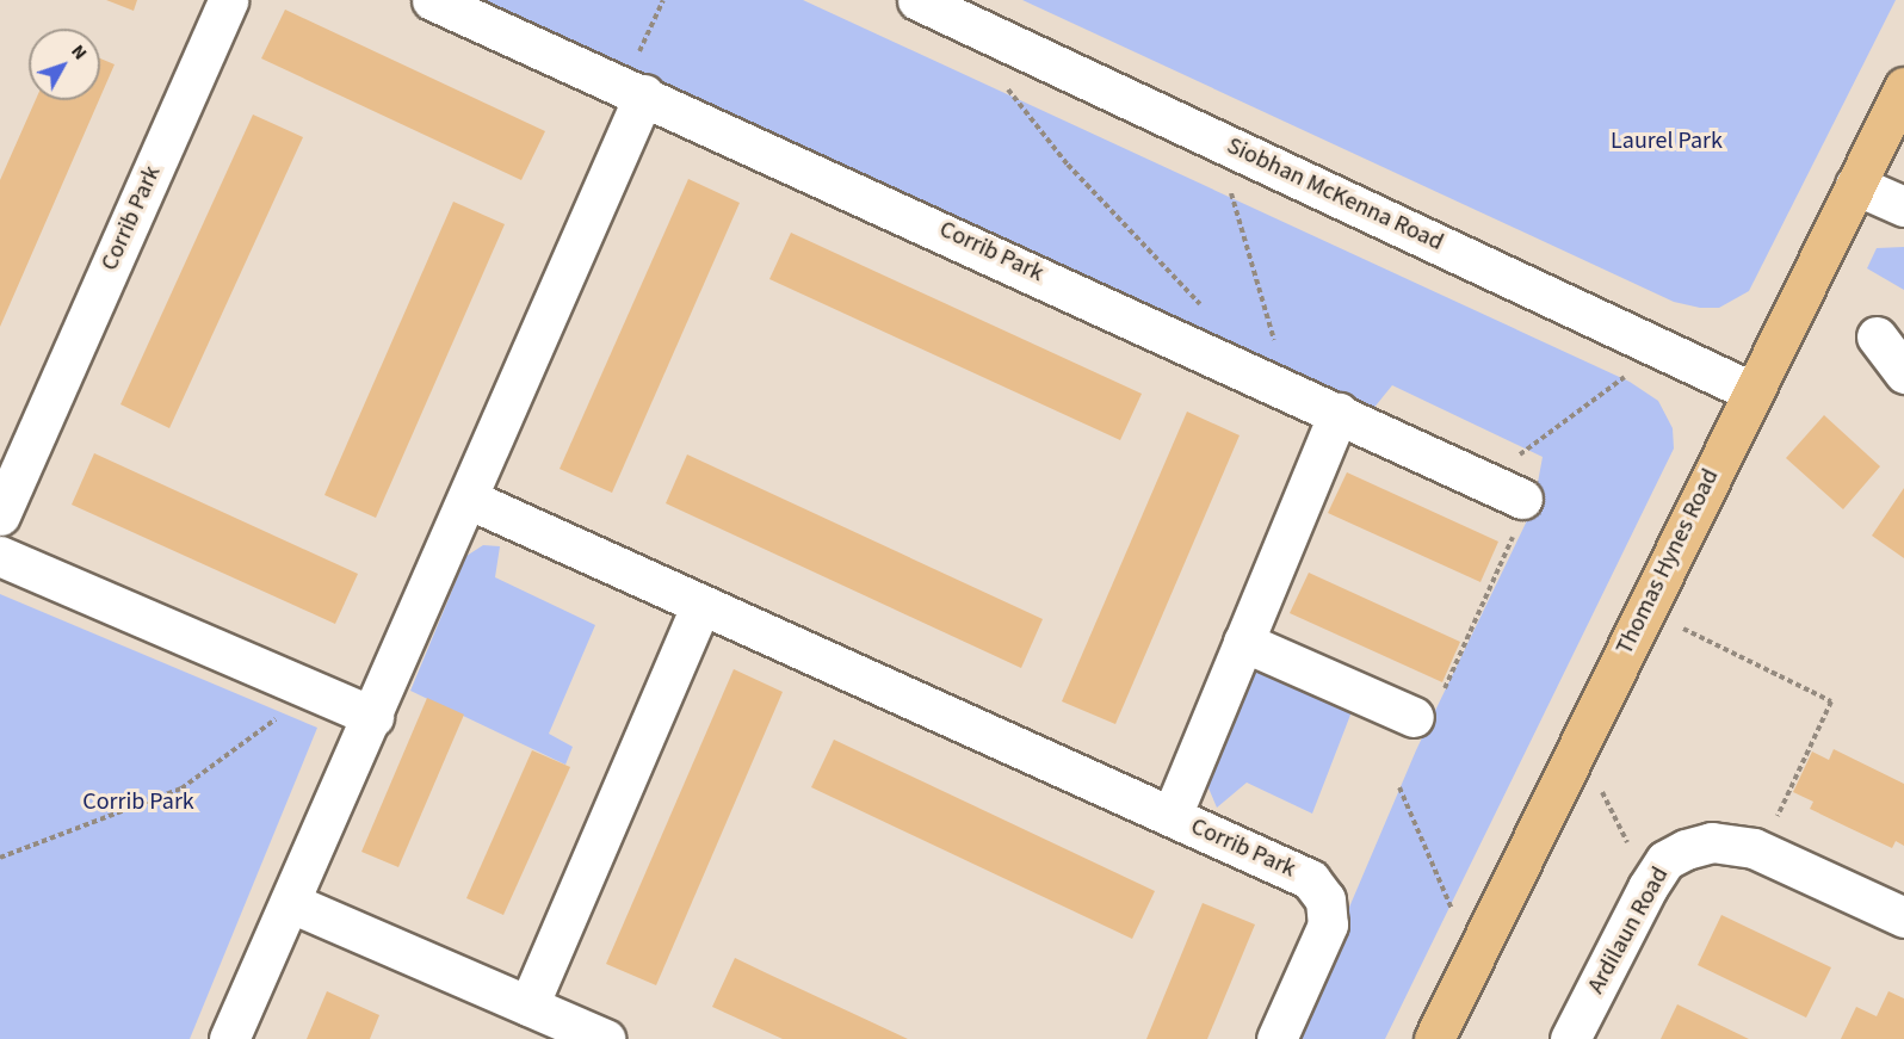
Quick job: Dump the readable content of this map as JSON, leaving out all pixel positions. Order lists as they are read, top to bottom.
{
  "streets": {
    "main road": ["Thomas Hynes Road"],
    "street": ["Siobhan McKenna Road", "Corrib Park", "Ardilaun Road"]
  },
  "crossings": [
    ["Siobhan McKenna Road", "Thomas Hynes Road"]
  ],
  "parks": ["Laurel Park", "Corrib Park"],
  "north": "top right"
}
